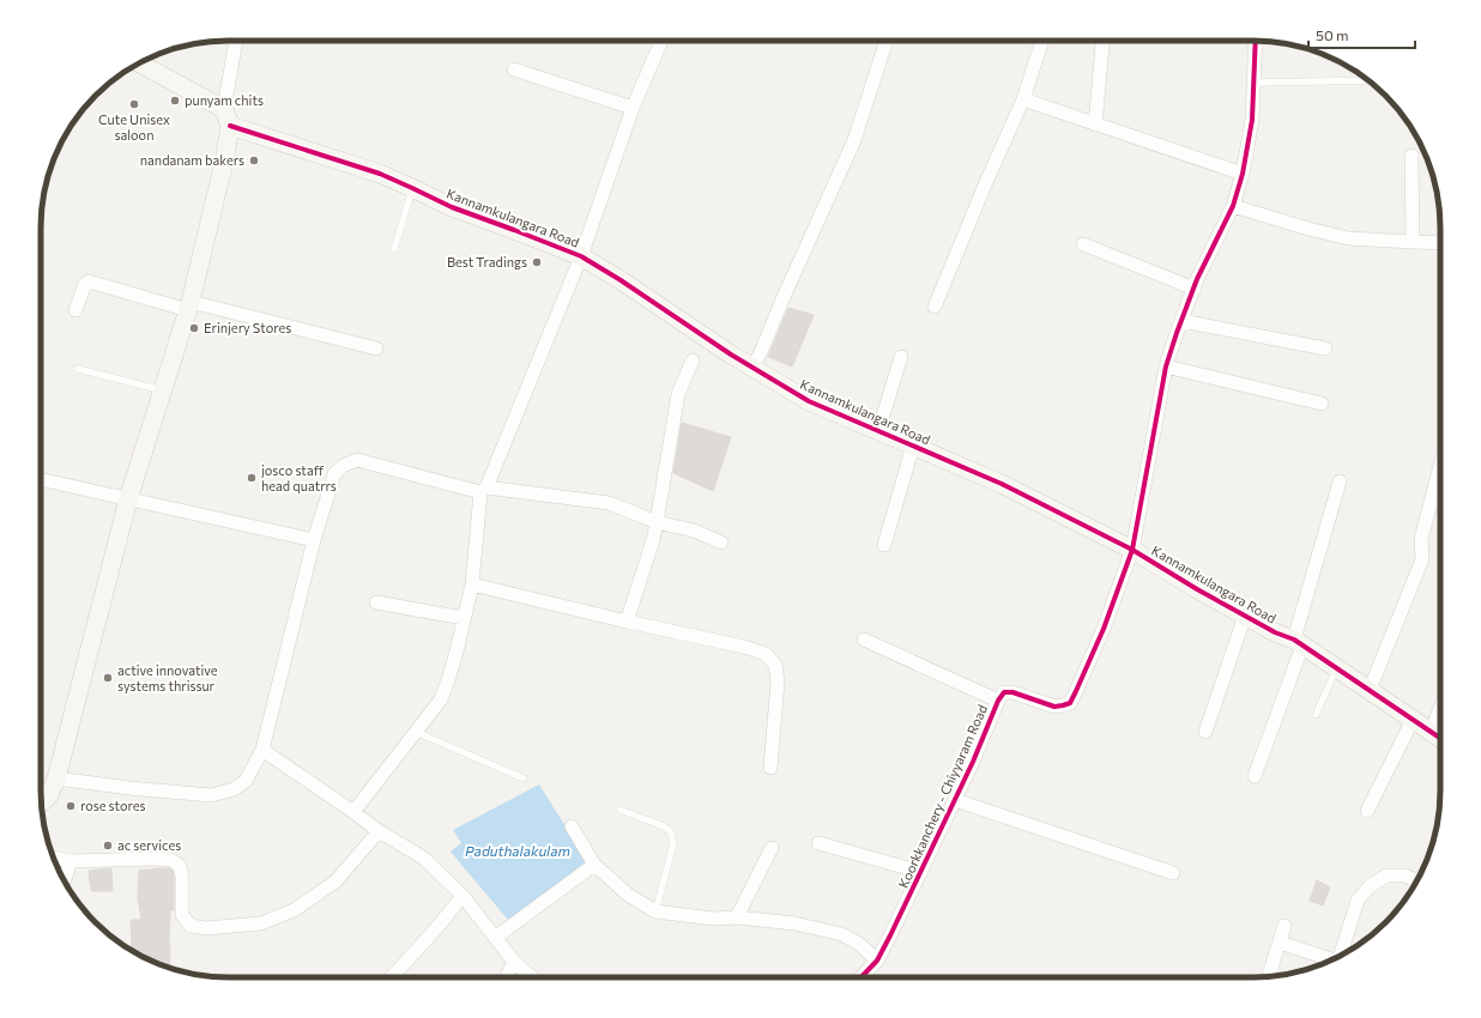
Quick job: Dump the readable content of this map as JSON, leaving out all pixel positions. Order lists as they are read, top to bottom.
{
  "streets": {
    "street": ["Kannamkulangara Road", "Koorkkanchery - Chiyyaram Road"]
  },
  "crossings": [
    ["Kannamkulangara Road", "Koorkkanchery - Chiyyaram Road"]
  ],
  "water": ["Paduthalakulam"],
  "places": [
    "punyam chits",
    "Cute Unisex saloon",
    "nandanam bakers",
    "Best Tradings",
    "Erinjery Stores",
    "josco staff head quatrrs",
    "active innovative systems thrissur",
    "rose stores",
    "ac services"
  ],
  "scale_bar": "50 m"
}
